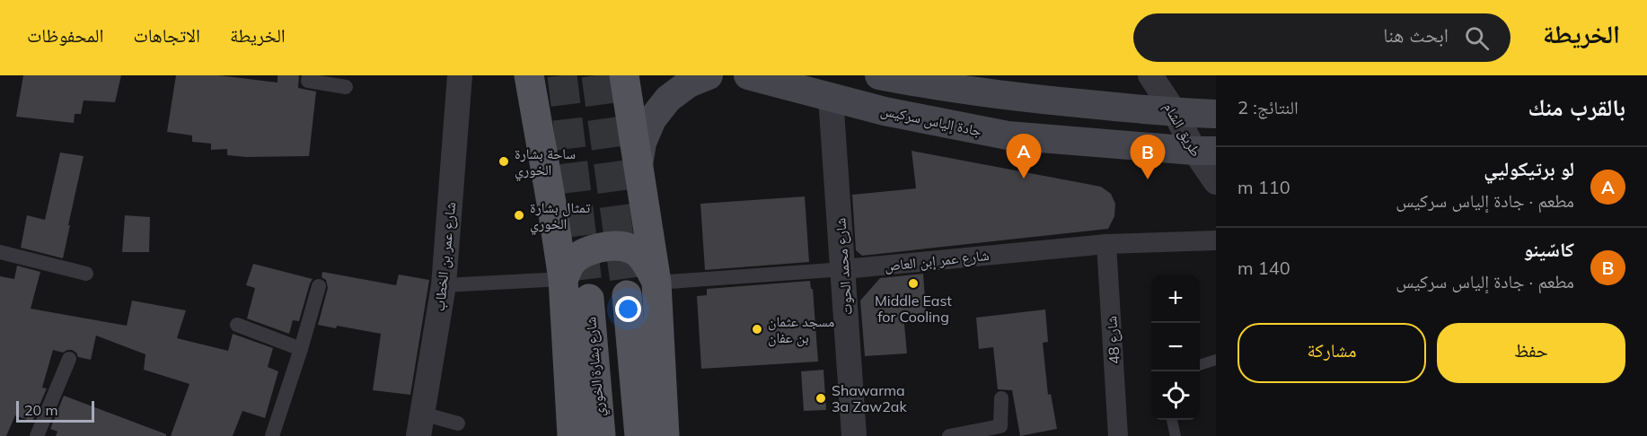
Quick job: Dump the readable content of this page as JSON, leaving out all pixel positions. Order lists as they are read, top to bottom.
{
  "streets": {
    "main road": ["جادة إلياس سركيس", "شارع بشارة الخوري"],
    "street": [
      "طريق الشام",
      "شارع عمر بن الخطاب",
      "شارع عمر إبن العاص",
      "شارع محمد الحوت",
      "شارع 48"
    ]
  },
  "crossings": [
    ["جادة إلياس سركيس", "طريق الشام"],
    ["جادة إلياس سركيس", "شارع محمد الحوت"],
    ["شارع عمر إبن العاص", "شارع محمد الحوت"],
    ["شارع عمر إبن العاص", "شارع 48"]
  ],
  "places": [
    "ساحة بشارة الخوري",
    "تمثال بشارة الخوري",
    "Middle East for Cooling",
    "مسجد عثمان بن عفان",
    "Shawarma 3a Zaw2ak"
  ],
  "scale_bar": "20 m",
  "page": {
    "header": "الخريطة",
    "search": "ابحث هنا",
    "nav": ["الخريطة", "الاتجاهات", "المحفوظات"],
    "heading": ["بالقرب منك", "النتائج: 2"],
    "pins": ["A", "B"],
    "list": [
      {
        "mark": "A",
        "name": "لو برتيكوليي",
        "note": "مطعم · جادة إلياس سركيس",
        "value": "110 m"
      },
      {
        "mark": "B",
        "name": "كاسّينو",
        "note": "مطعم · جادة إلياس سركيس",
        "value": "140 m"
      }
    ],
    "map_buttons": ["+", "−"],
    "buttons": ["حفظ", "مشاركة"],
    "scale": "20 m"
  }
}
